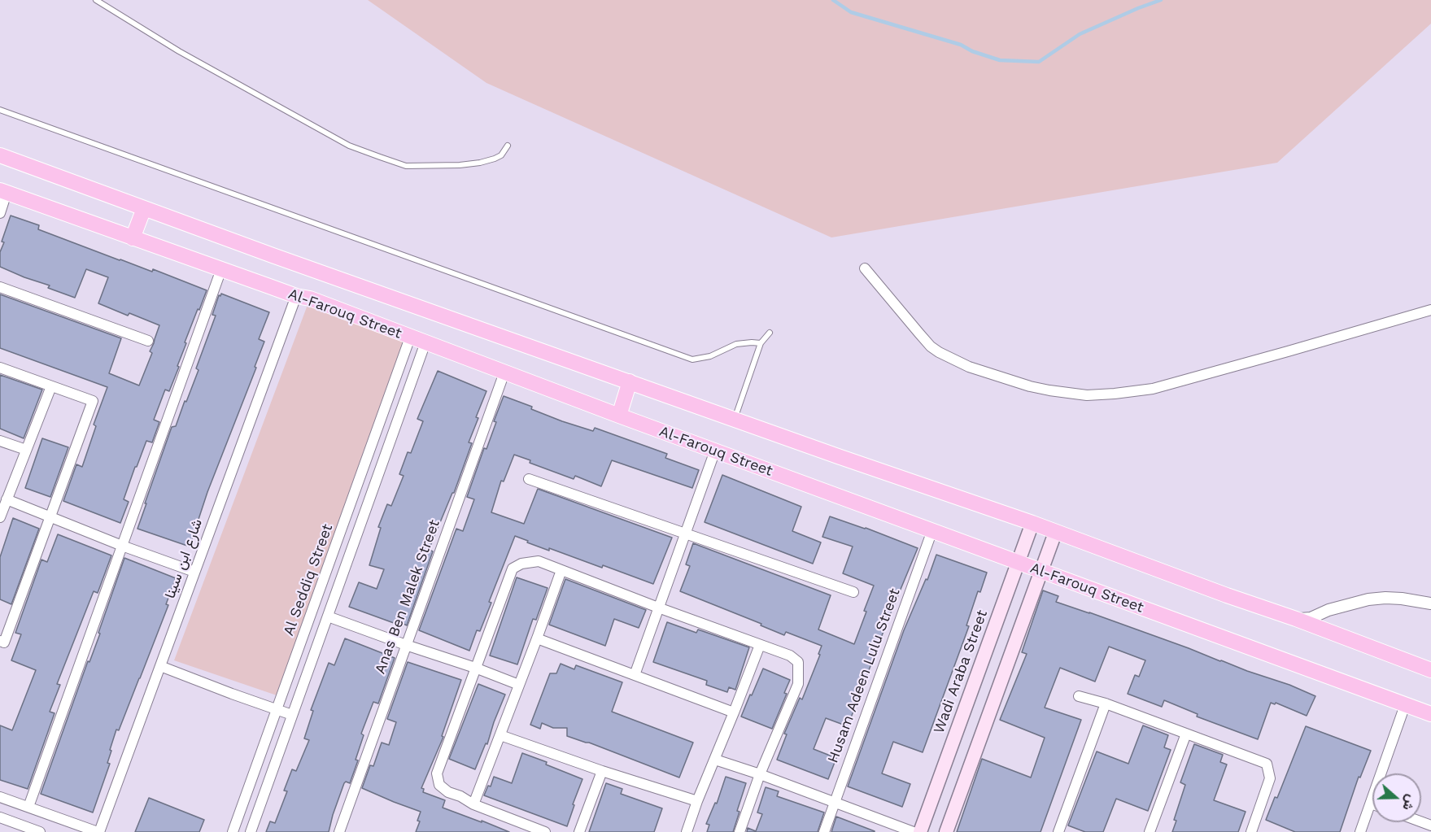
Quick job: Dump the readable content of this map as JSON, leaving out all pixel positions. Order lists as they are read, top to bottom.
{
  "streets": {
    "main road": ["Al-Farouq Street", "Wadi Araba Street"],
    "street": [
      "شارع ابن سينا",
      "Al Seddiq Street",
      "Anas Ben Malek Street",
      "Husam Adeen Lulu Street"
    ]
  },
  "crossings": [
    ["Al-Farouq Street", "شارع ابن سينا"],
    ["Al-Farouq Street", "Al Seddiq Street"],
    ["Al-Farouq Street", "Anas Ben Malek Street"],
    ["Al-Farouq Street", "Wadi Araba Street"],
    ["Al-Farouq Street", "Husam Adeen Lulu Street"]
  ],
  "north": "right"
}
